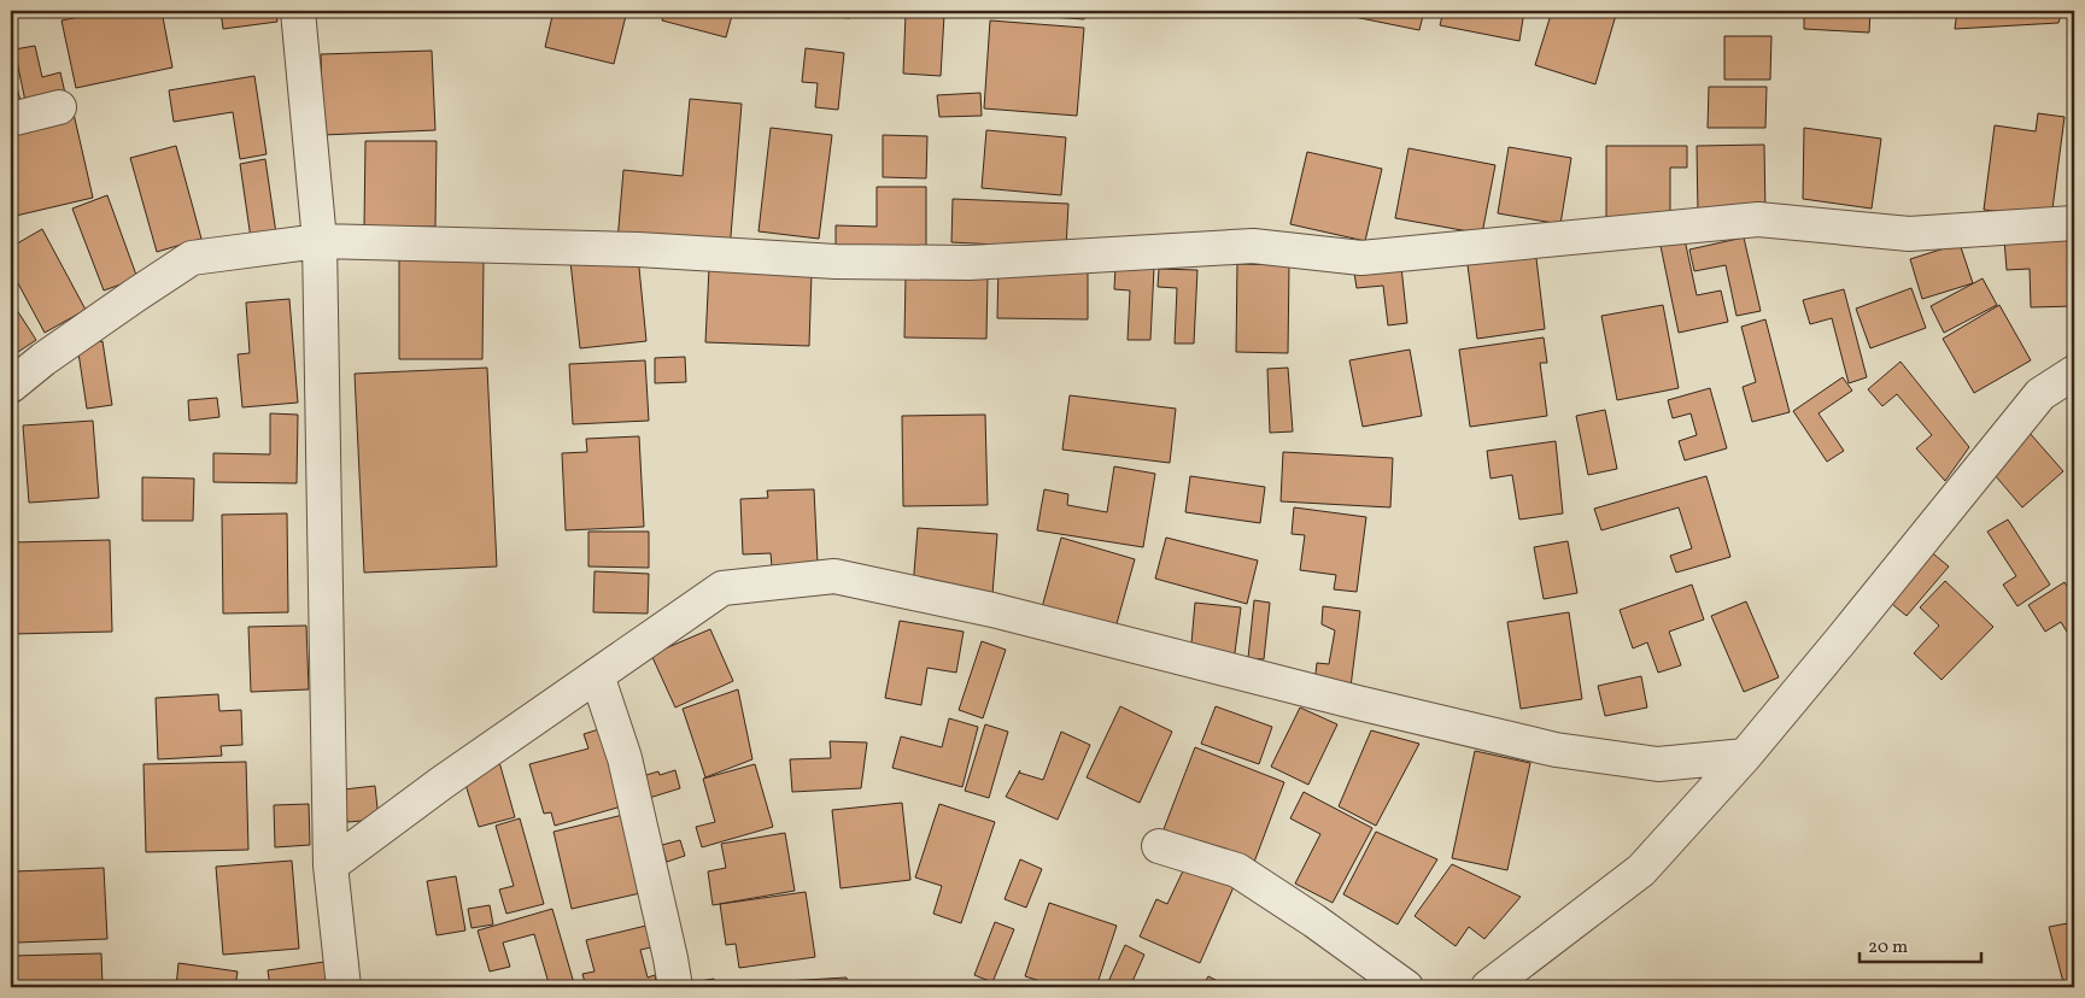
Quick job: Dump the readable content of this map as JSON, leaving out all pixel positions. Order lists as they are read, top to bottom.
{
  "scale_bar": "20 m"
}
